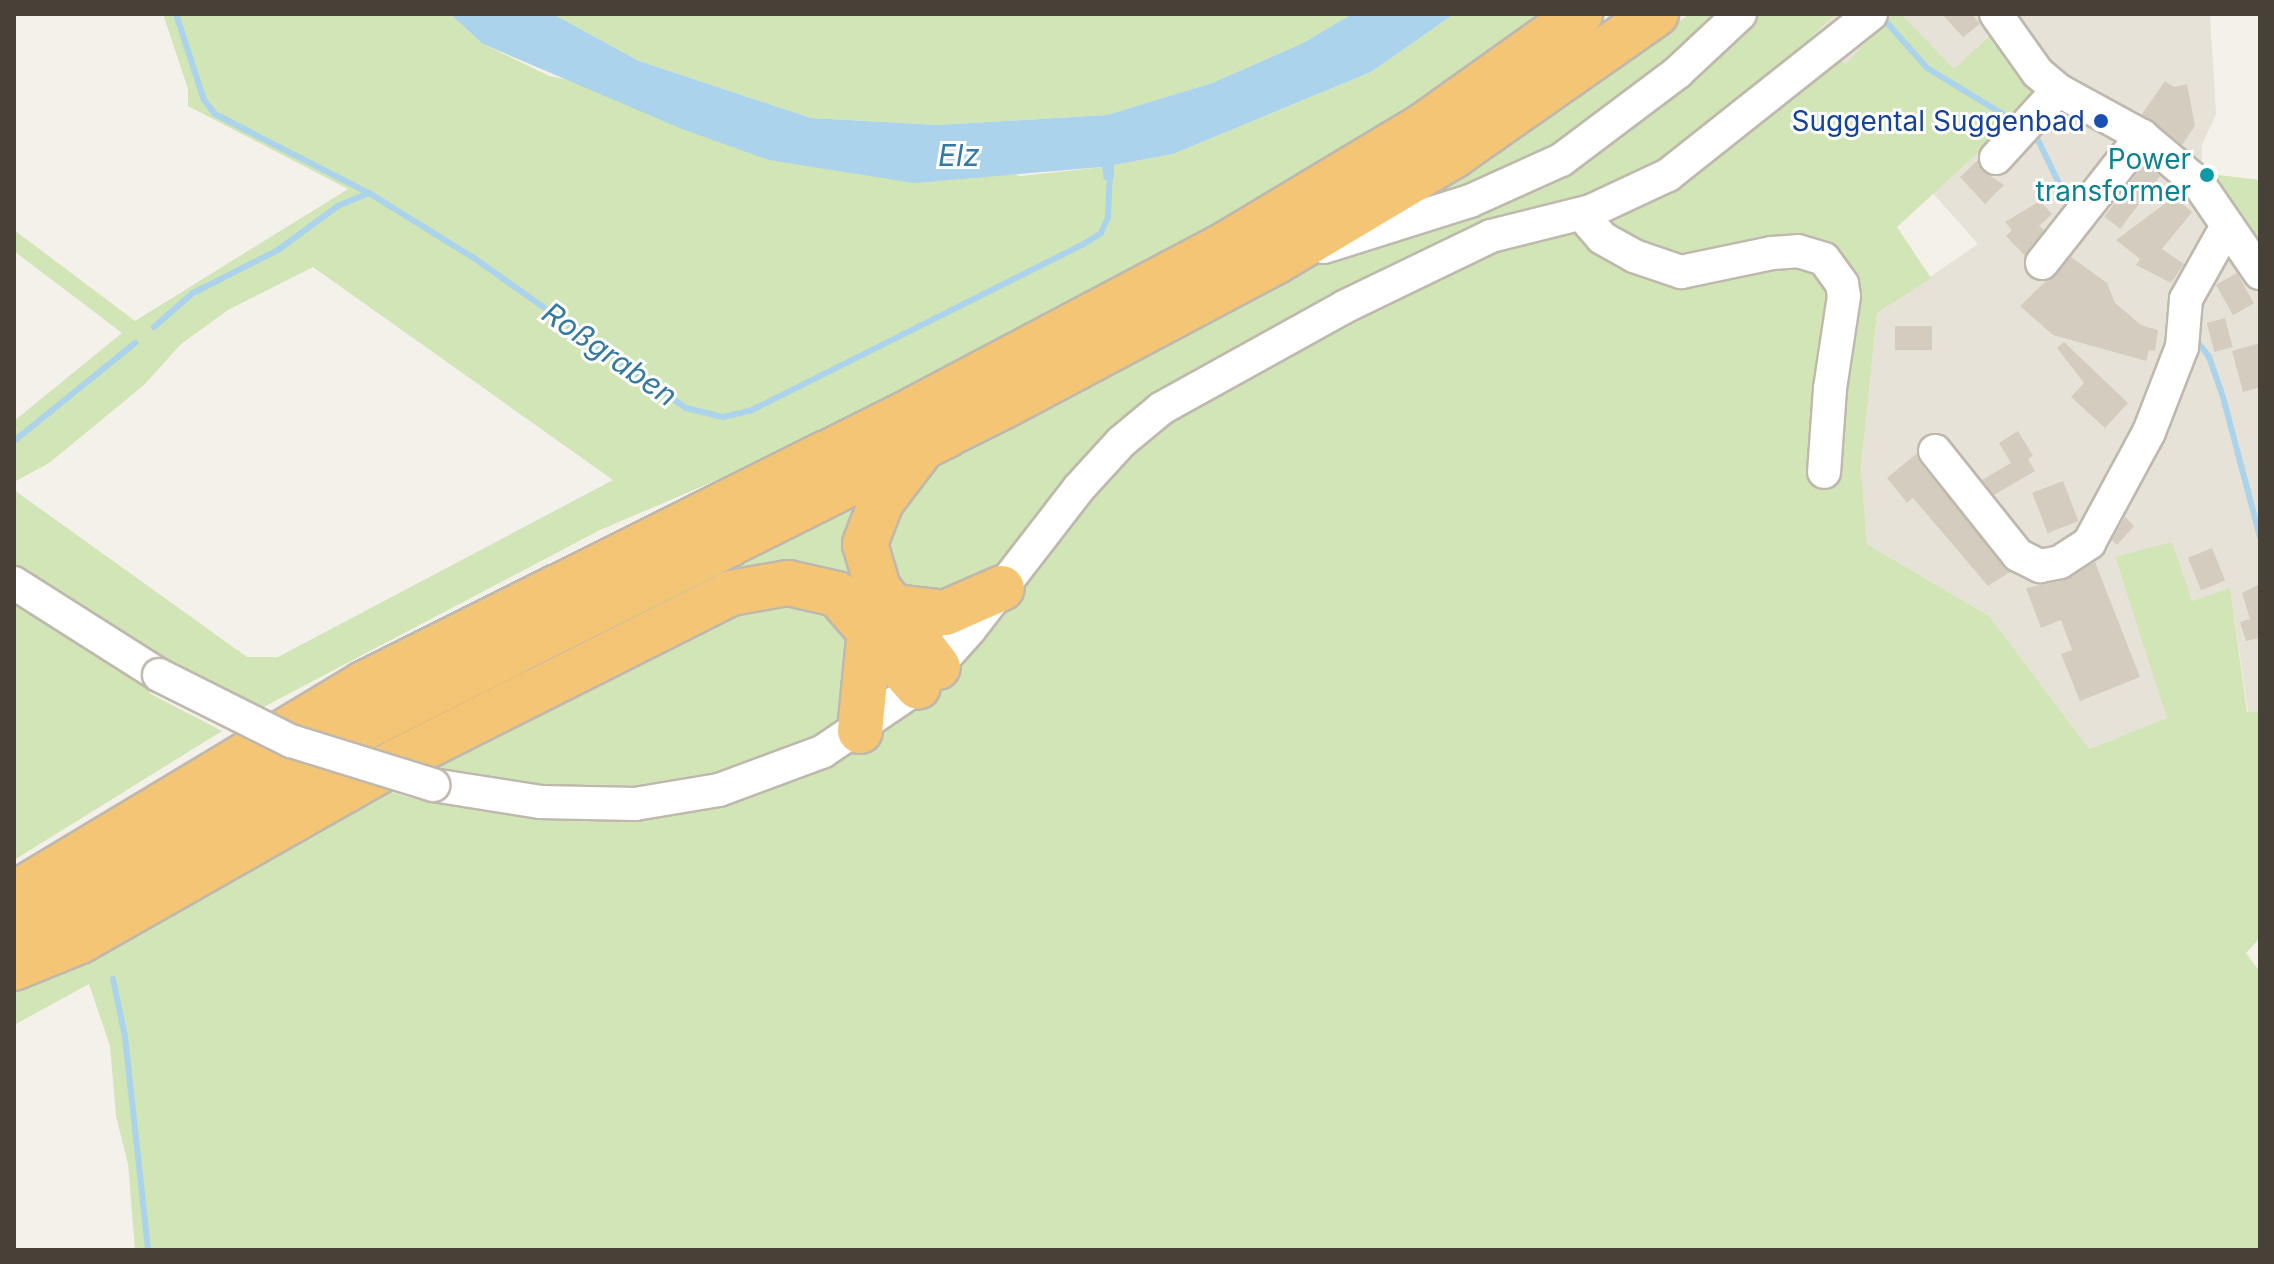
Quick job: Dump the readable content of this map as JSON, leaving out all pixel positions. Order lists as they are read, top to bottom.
{
  "water": ["Elz", "Roßgraben"],
  "places": ["Suggental Suggenbad", "Power transformer"]
}
